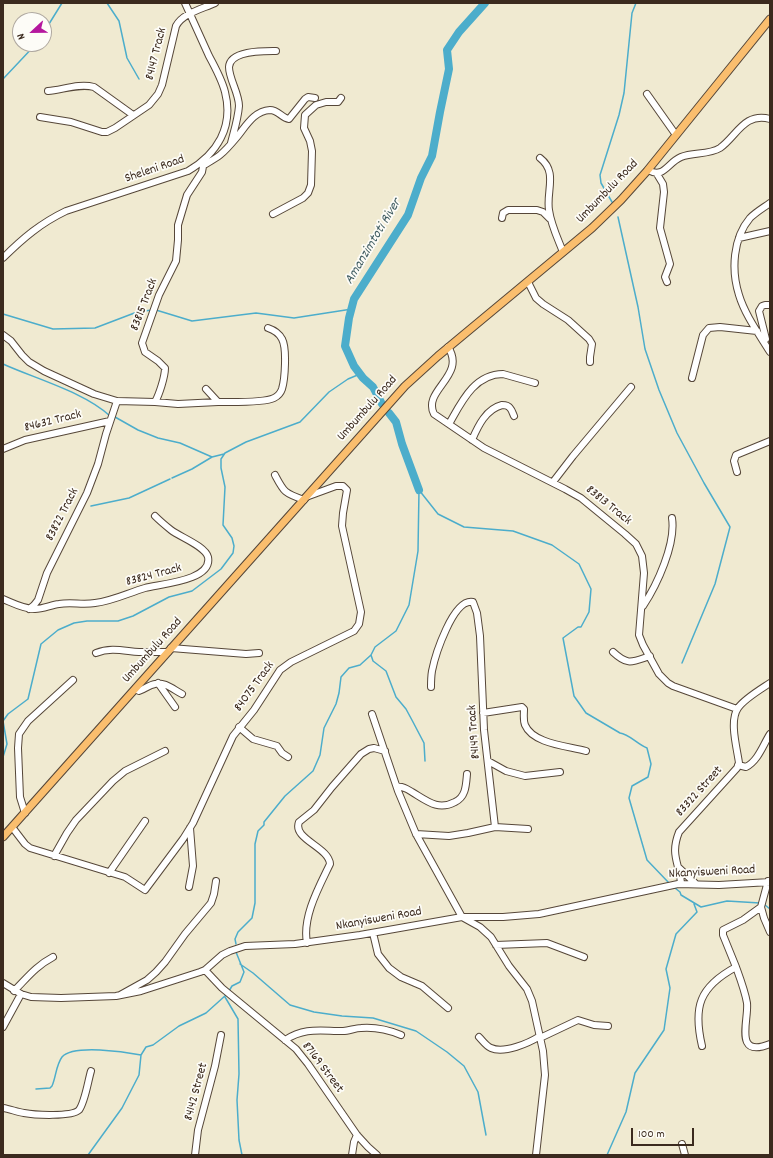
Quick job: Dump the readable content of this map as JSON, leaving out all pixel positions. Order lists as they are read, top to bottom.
{
  "streets": {
    "main road": ["Umbumbulu Road"],
    "street": [
      "84147 Track",
      "Sheleni Road",
      "83815 Track",
      "84632 Track",
      "83813 Track",
      "83822 Track",
      "83824 Track",
      "84075 Track",
      "84149 Track",
      "83322 Street",
      "Nkanyisweni Road",
      "87169 Street",
      "84142 Street"
    ]
  },
  "crossings": [
    ["84147 Track", "Sheleni Road"],
    ["Sheleni Road", "83815 Track"],
    ["Umbumbulu Road", "83813 Track"],
    ["Umbumbulu Road", "84075 Track"],
    ["84632 Track", "83822 Track"],
    ["83813 Track", "83322 Street"],
    ["83822 Track", "83824 Track"],
    ["83322 Street", "Nkanyisweni Road"],
    ["Nkanyisweni Road", "87169 Street"]
  ],
  "water": ["Amanzimtoti River"],
  "scale_bar": "100 m",
  "north": "left"
}
